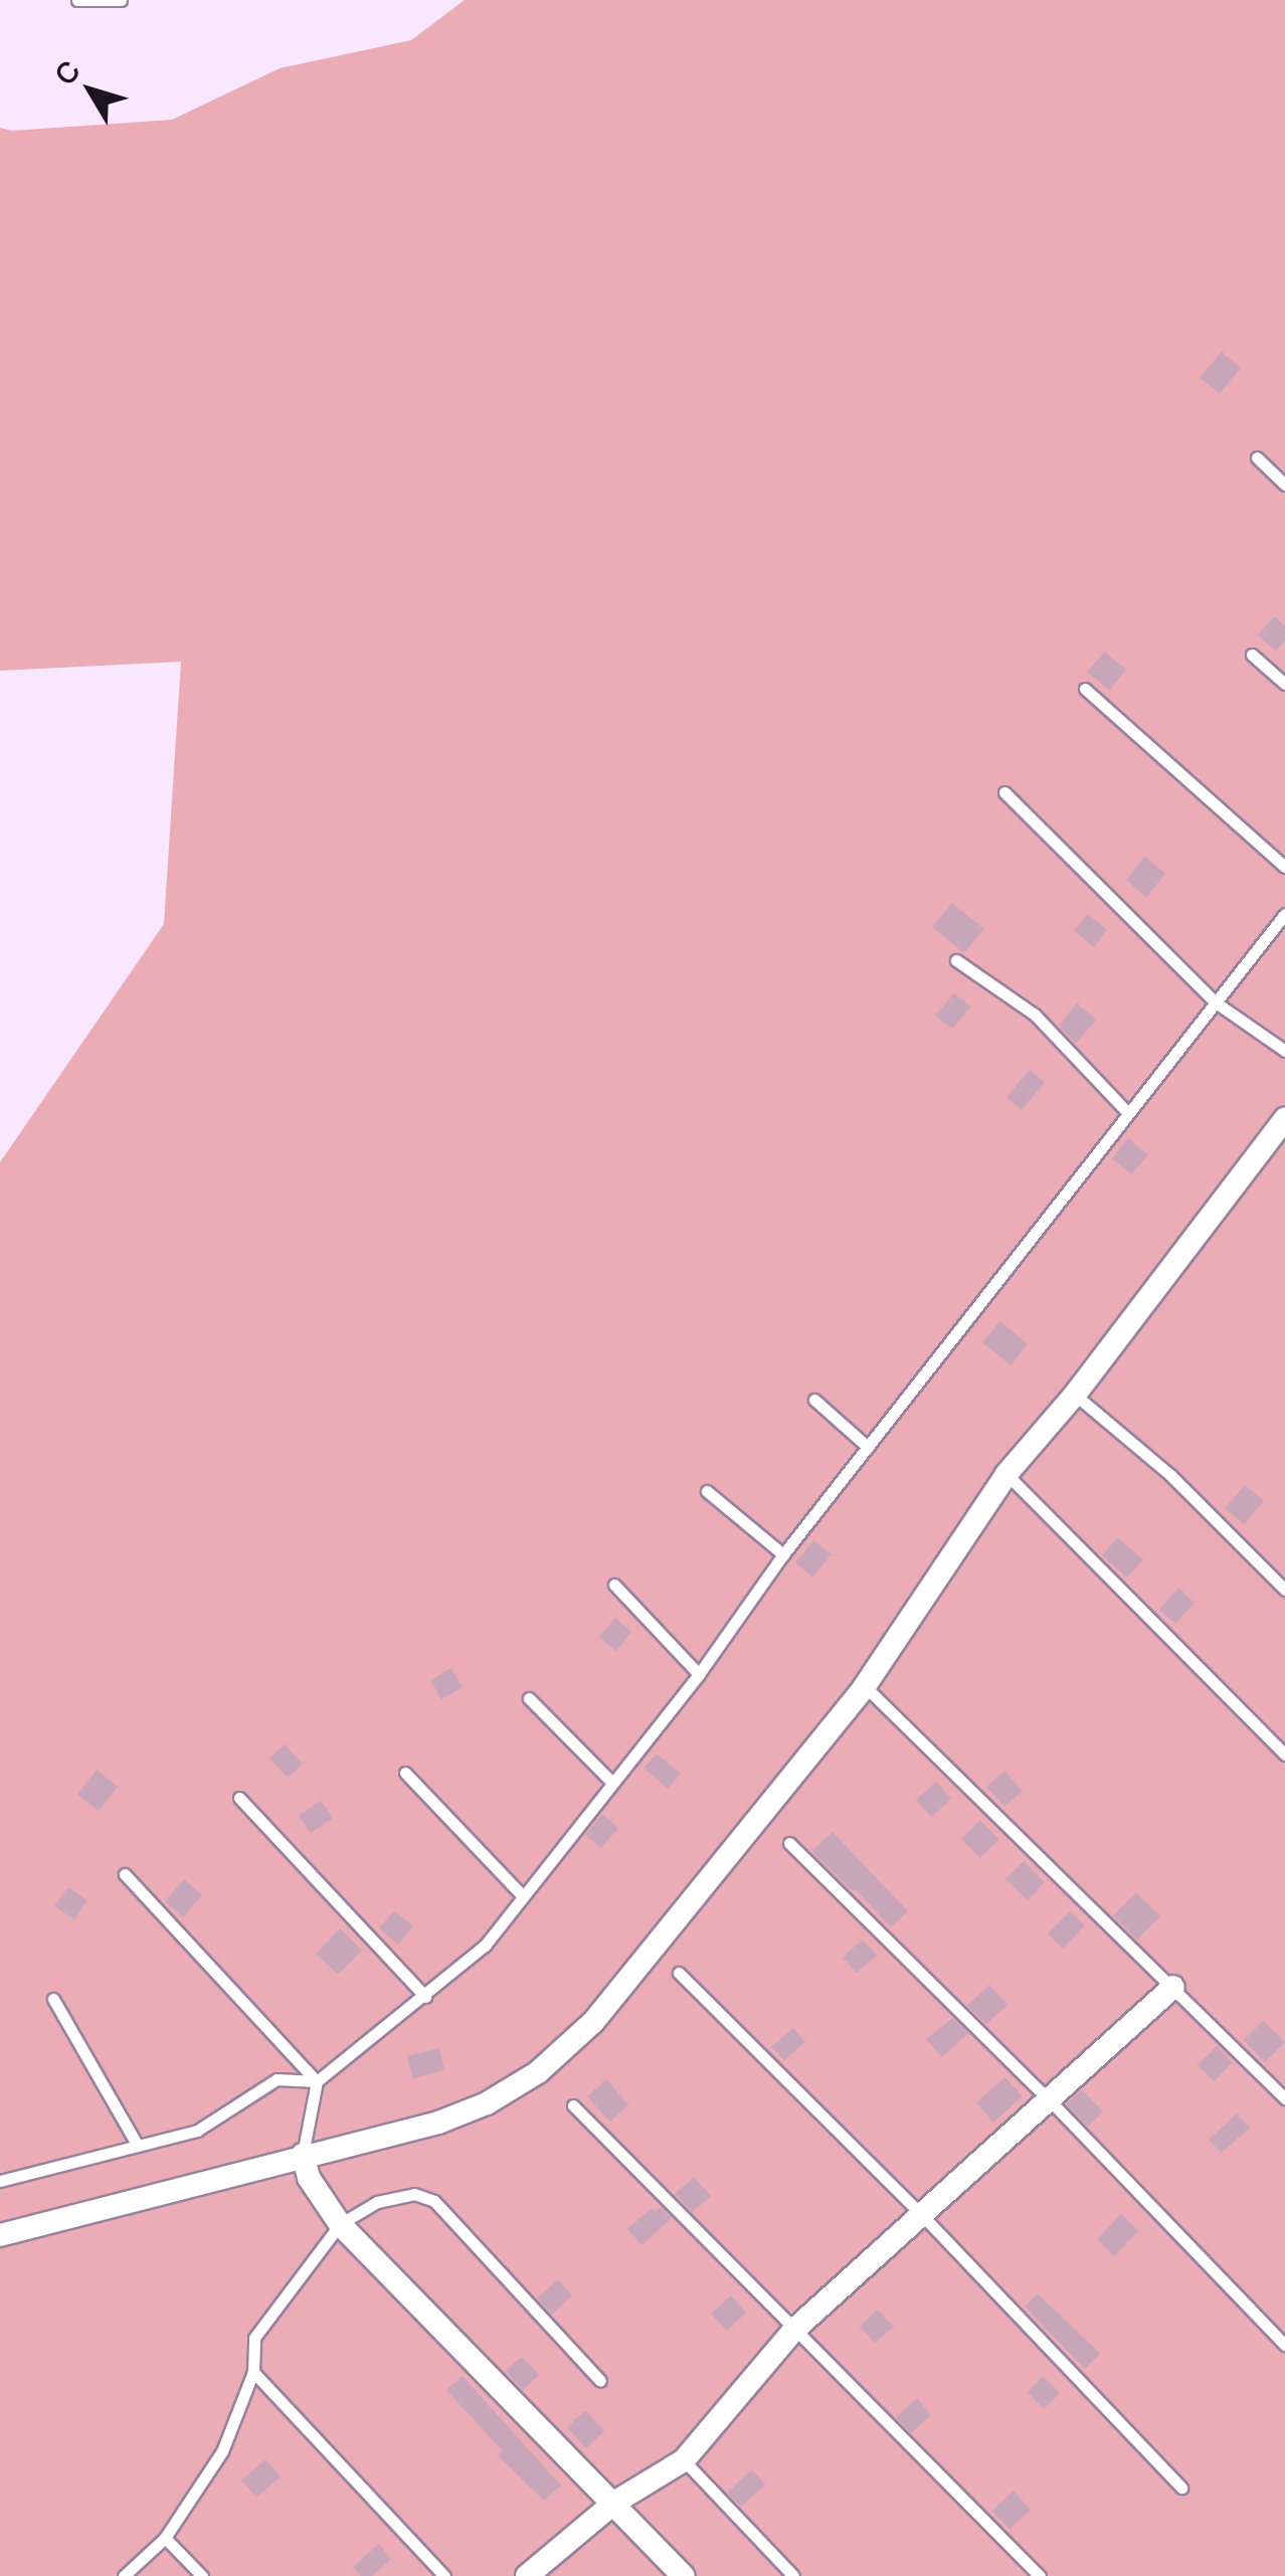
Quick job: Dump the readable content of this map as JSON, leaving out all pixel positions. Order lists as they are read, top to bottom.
{
  "north": "top left"
}
